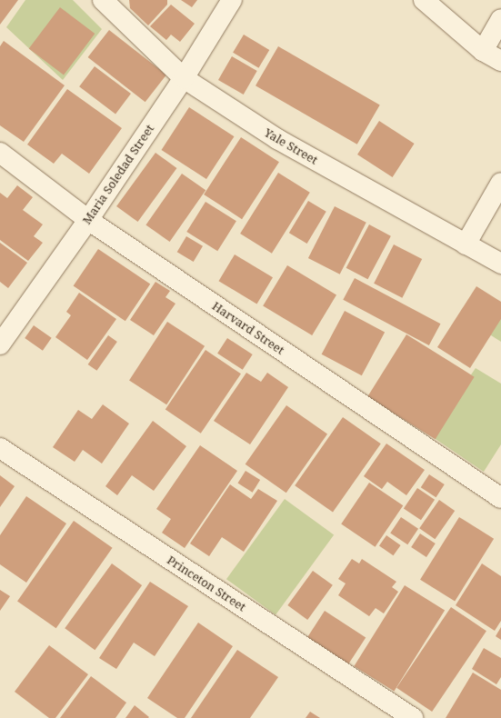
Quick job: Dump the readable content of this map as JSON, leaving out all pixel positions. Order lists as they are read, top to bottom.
{
  "streets": {
    "street": [
      "Yale Street",
      "Maria Soledad Street",
      "Harvard Street",
      "Princeton Street"
    ]
  },
  "crossings": [
    ["Yale Street", "Maria Soledad Street"],
    ["Maria Soledad Street", "Harvard Street"]
  ]
}
